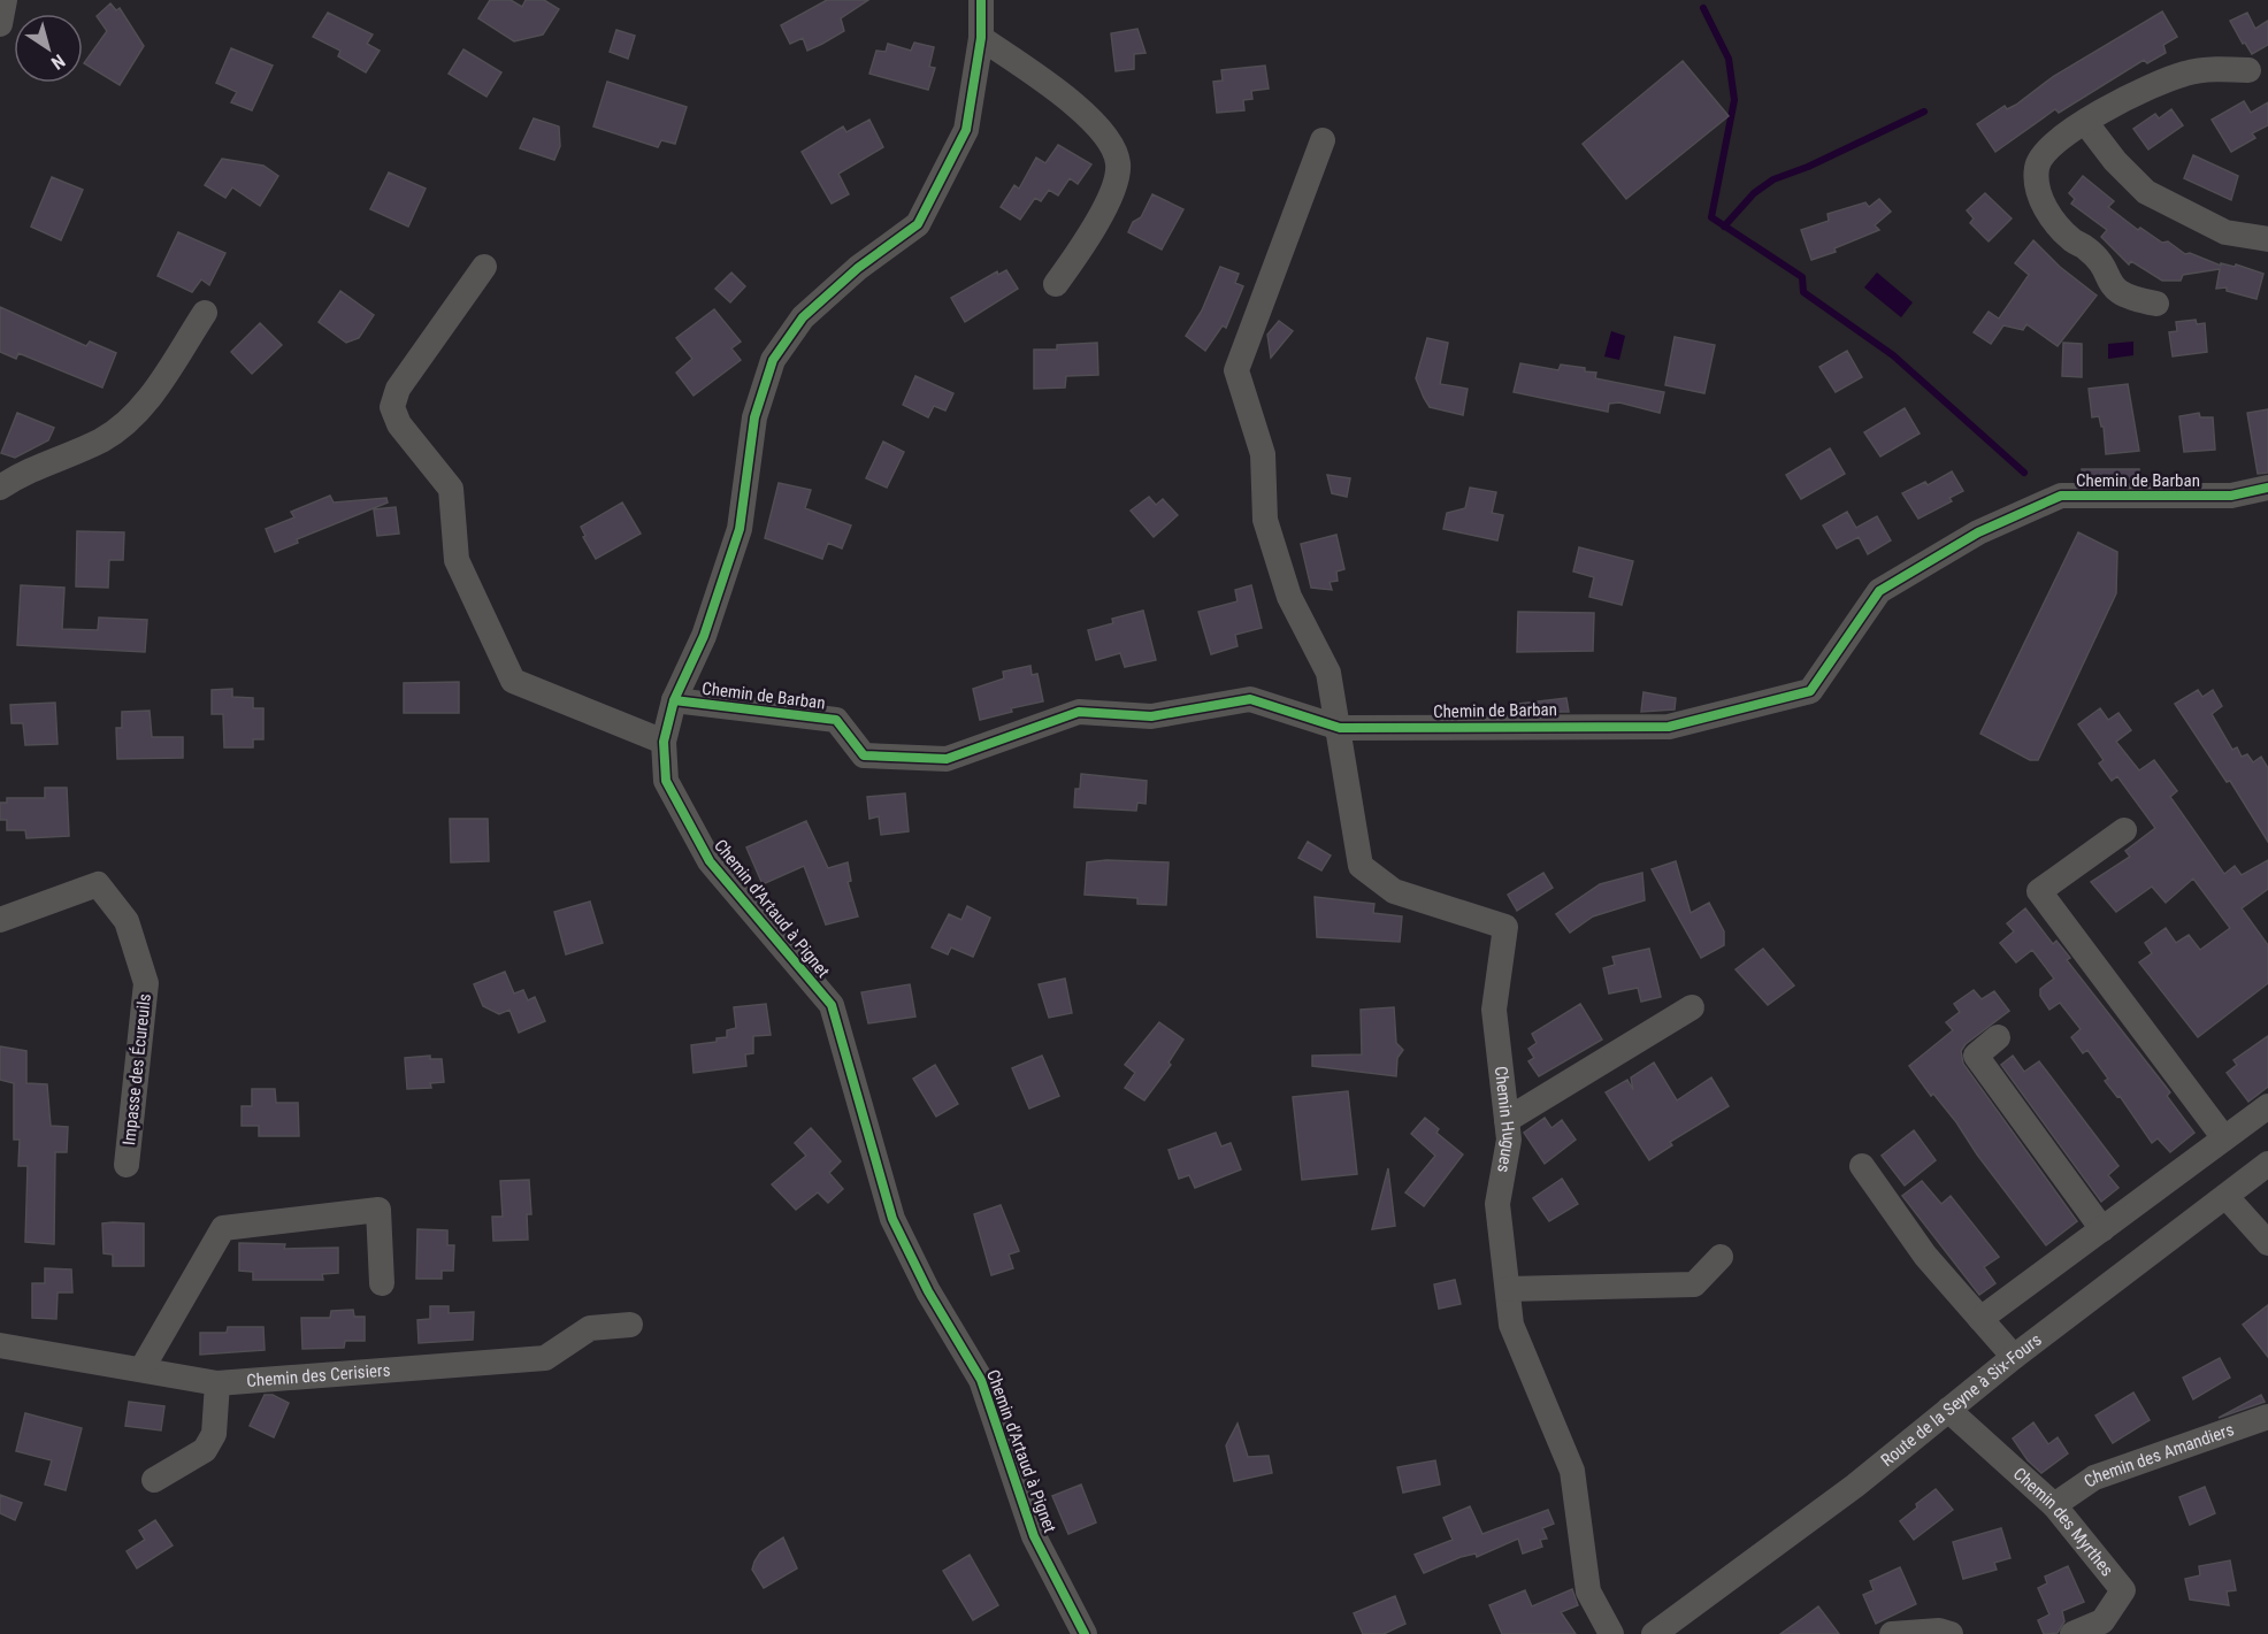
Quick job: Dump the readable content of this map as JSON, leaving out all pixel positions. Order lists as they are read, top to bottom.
{
  "streets": {
    "street": [
      "Chemin de Barban",
      "Chemin d'Artaud à Pignet",
      "Impasse des Écureuils",
      "Chemin Hugues",
      "Chemin des Cerisiers",
      "Route de la Seyne à Six-Fours",
      "Chemin des Amandiers",
      "Chemin des Myrthes"
    ]
  },
  "crossings": [
    ["Chemin de Barban", "Chemin d'Artaud à Pignet"],
    ["Chemin de Barban", "Chemin Hugues"],
    ["Route de la Seyne à Six-Fours", "Chemin des Myrthes"],
    ["Chemin des Amandiers", "Chemin des Myrthes"]
  ],
  "north": "bottom right"
}
